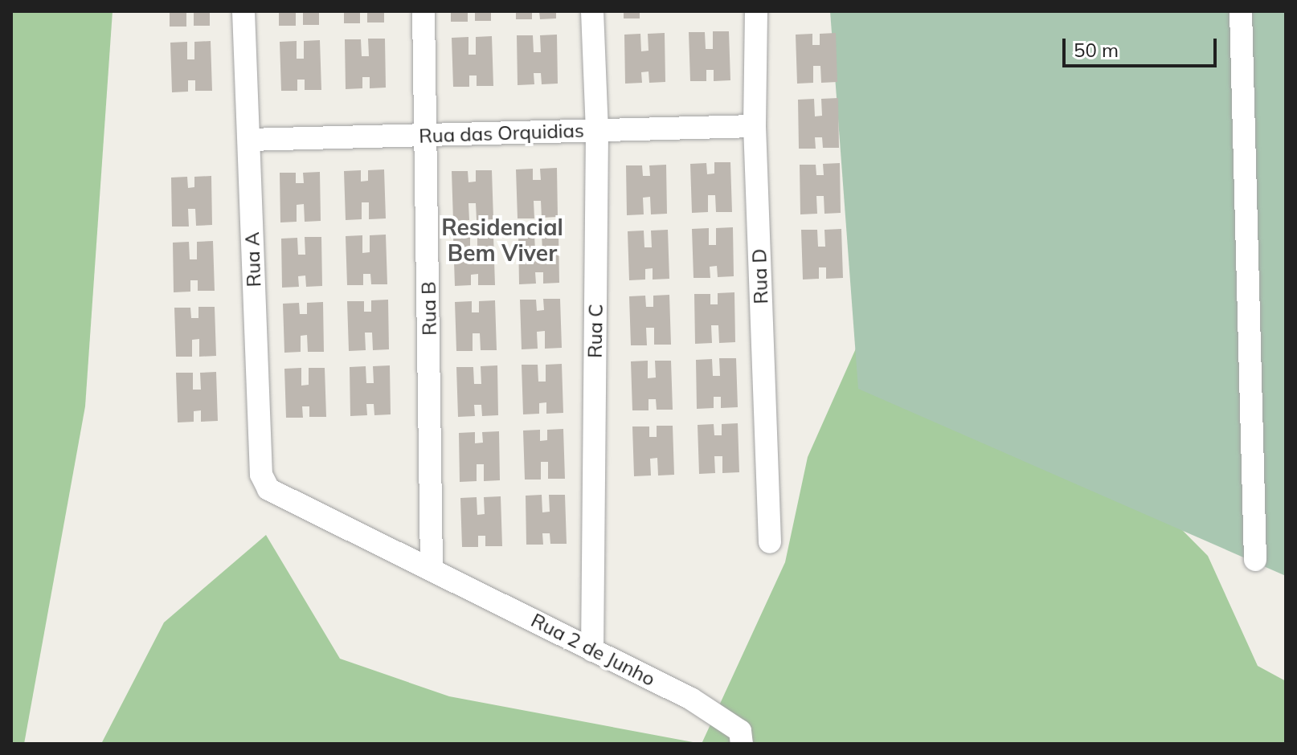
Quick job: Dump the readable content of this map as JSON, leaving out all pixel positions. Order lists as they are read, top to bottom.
{
  "streets": {
    "street": [
      "Rua das Orquidias",
      "Rua A",
      "Rua D",
      "Rua B",
      "Rua C",
      "Rua 2 de Junho"
    ]
  },
  "crossings": [
    ["Rua das Orquidias", "Rua A"],
    ["Rua das Orquidias", "Rua D"],
    ["Rua das Orquidias", "Rua B"],
    ["Rua das Orquidias", "Rua C"],
    ["Rua A", "Rua 2 de Junho"],
    ["Rua B", "Rua 2 de Junho"],
    ["Rua C", "Rua 2 de Junho"]
  ],
  "districts": ["Residencial Bem Viver"],
  "scale_bar": "50 m"
}
